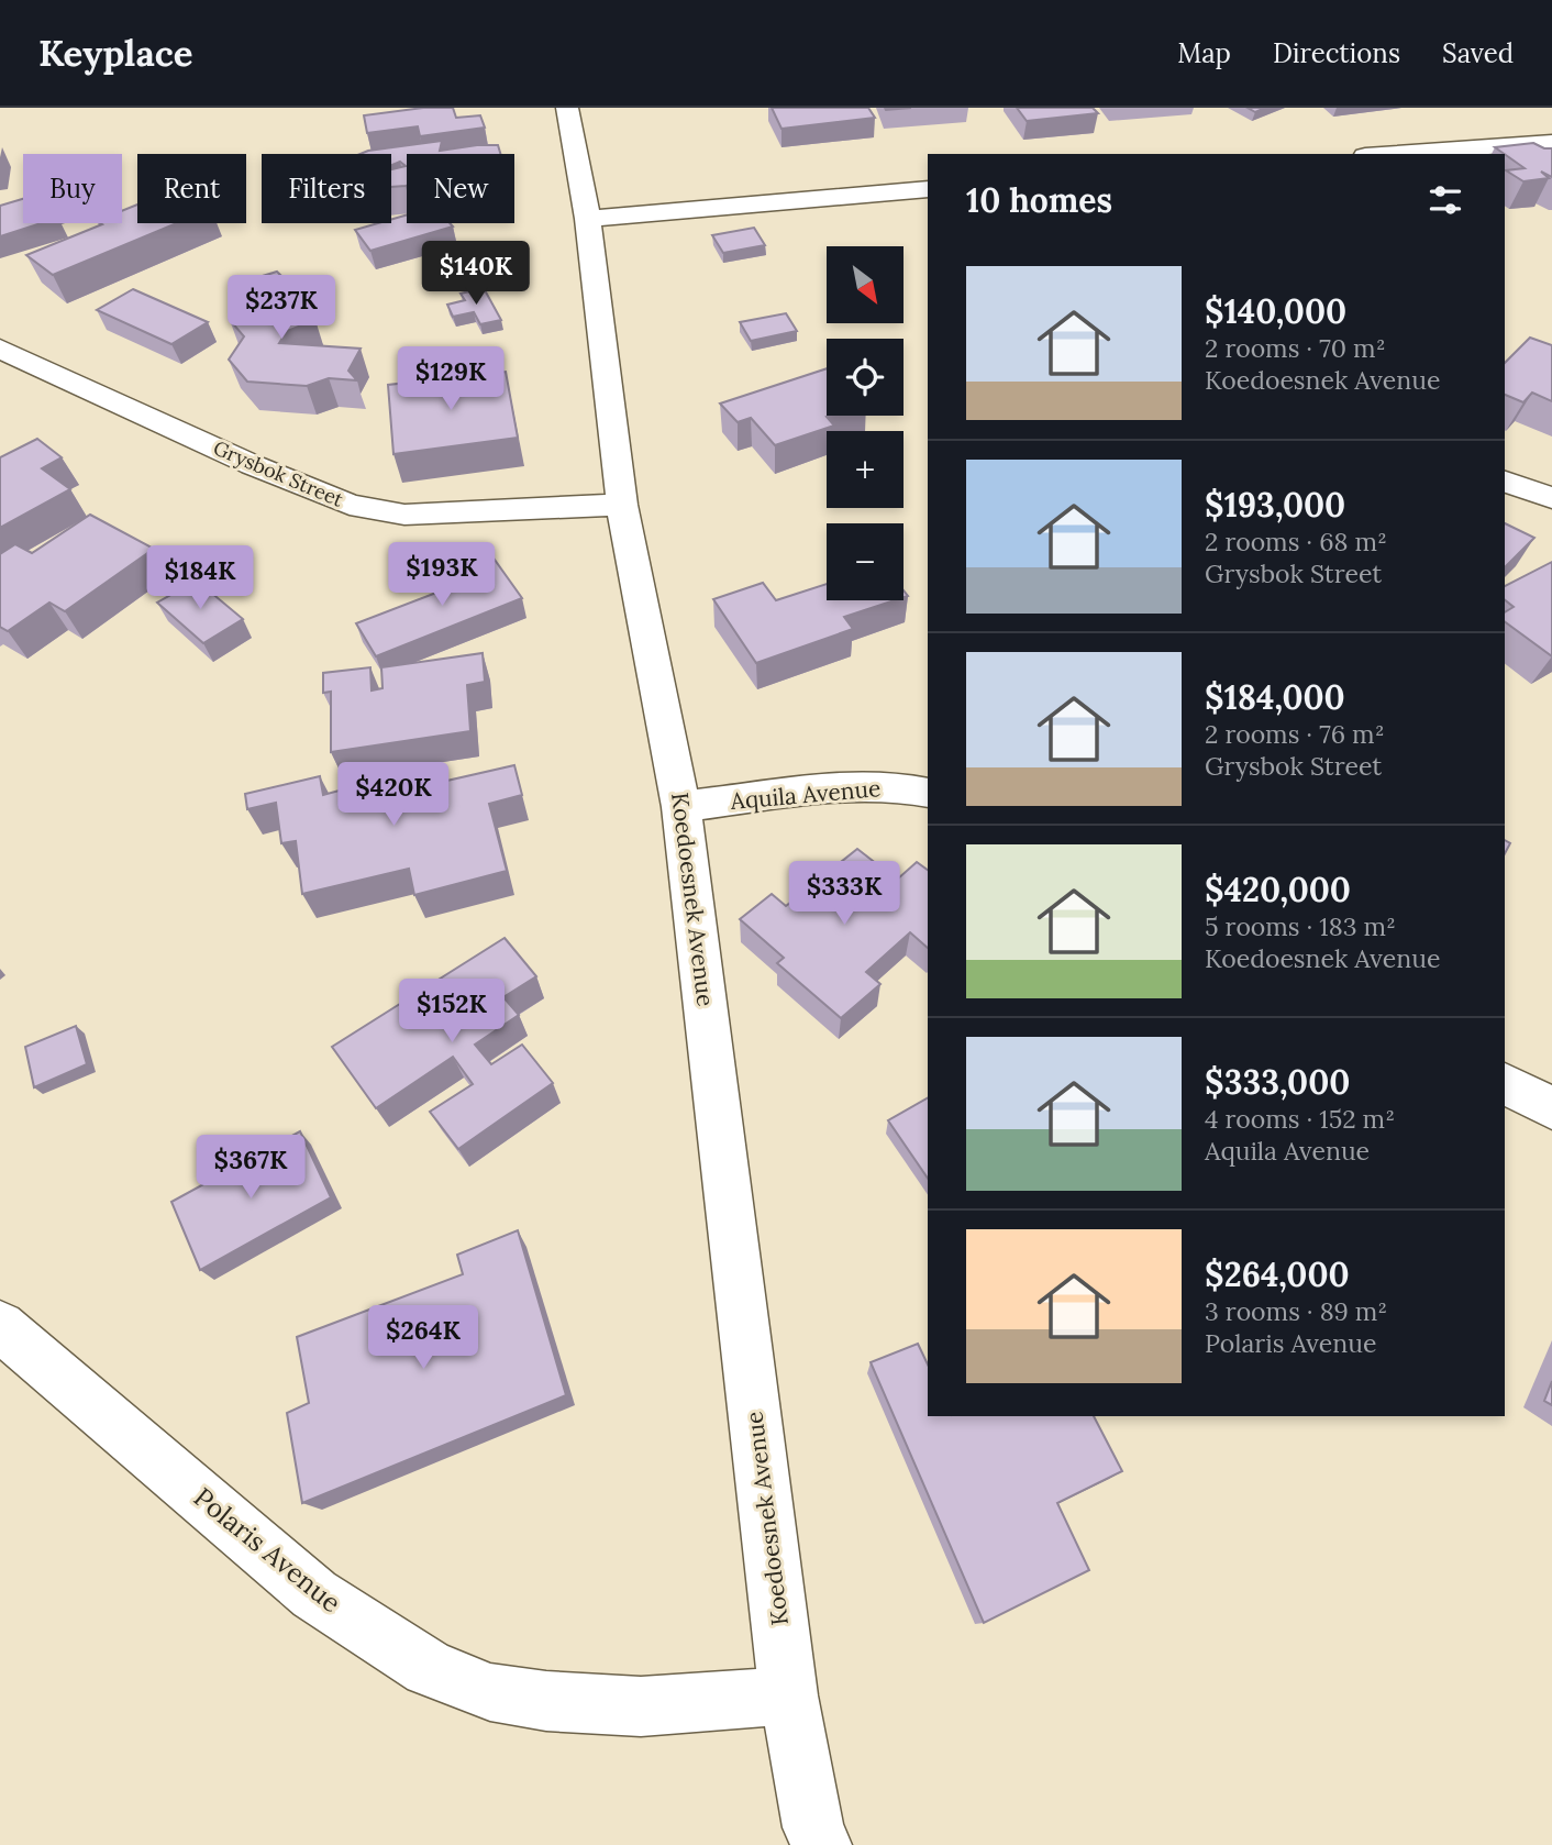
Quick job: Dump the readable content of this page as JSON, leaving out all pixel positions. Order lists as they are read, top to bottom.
{
  "streets": {
    "street": [
      "Grysbok Street",
      "Aquila Avenue",
      "Koedoesnek Avenue",
      "Polaris Avenue"
    ]
  },
  "crossings": [
    ["Grysbok Street", "Koedoesnek Avenue"],
    ["Aquila Avenue", "Koedoesnek Avenue"],
    ["Koedoesnek Avenue", "Polaris Avenue"]
  ],
  "north": "bottom right",
  "page": {
    "header": "Keyplace",
    "nav": ["Map", "Directions", "Saved"],
    "chip": [
      "Buy",
      "Rent",
      "Filters",
      "New"
    ],
    "heading": "10 homes",
    "price": [
      "$140K",
      "$237K",
      "$129K",
      "$193K",
      "$184K",
      "$420K",
      "$333K",
      "$152K",
      "$367K",
      "$264K"
    ],
    "map_buttons": ["+", "−"],
    "list": [
      {
        "name": "$140,000",
        "note": "2 rooms · 70 m² · Koedoesnek Avenue"
      },
      {
        "name": "$193,000",
        "note": "2 rooms · 68 m² · Grysbok Street"
      },
      {
        "name": "$184,000",
        "note": "2 rooms · 76 m² · Grysbok Street"
      },
      {
        "name": "$420,000",
        "note": "5 rooms · 183 m² · Koedoesnek Avenue"
      },
      {
        "name": "$333,000",
        "note": "4 rooms · 152 m² · Aquila Avenue"
      },
      {
        "name": "$264,000",
        "note": "3 rooms · 89 m² · Polaris Avenue"
      }
    ]
  }
}
